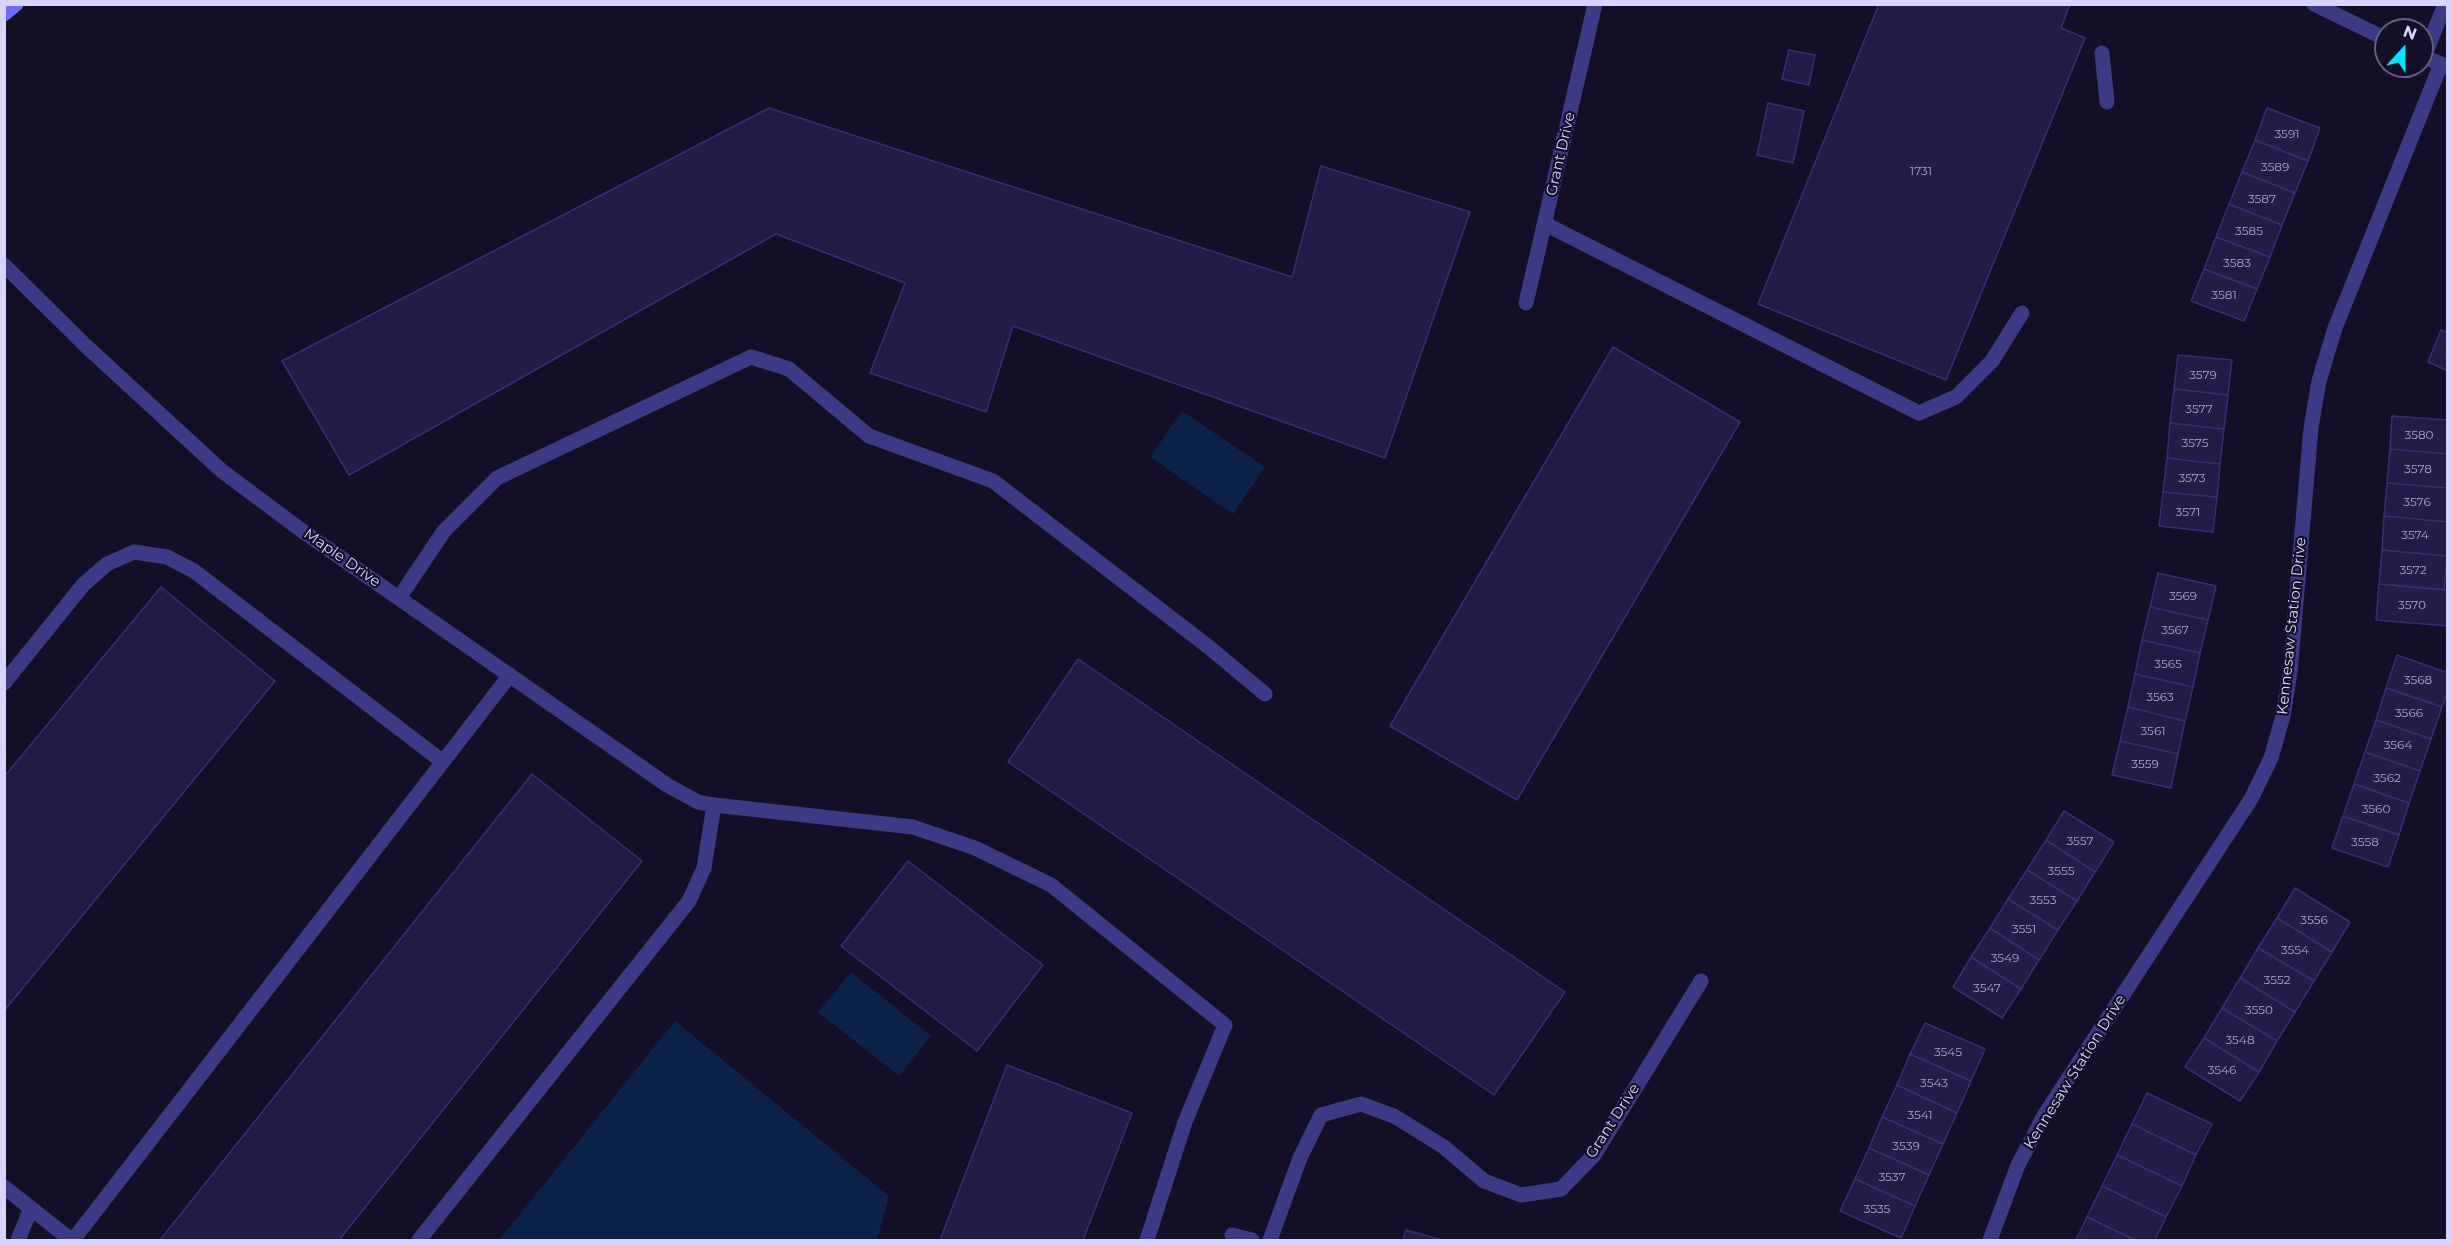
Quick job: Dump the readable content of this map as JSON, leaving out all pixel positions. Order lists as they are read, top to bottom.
{
  "streets": {
    "street": ["Grant Drive", "Maple Drive", "Kennesaw Station Drive"]
  },
  "house_numbers": [
    "3591",
    "3589",
    "1731",
    "3587",
    "3585",
    "3583",
    "3581",
    "3579",
    "3577",
    "3580",
    "3575",
    "3578",
    "3573",
    "3576",
    "3571",
    "3574",
    "3572",
    "3569",
    "3570",
    "3567",
    "3565",
    "3568",
    "3563",
    "3566",
    "3561",
    "3564",
    "3559",
    "3562",
    "3560",
    "3557",
    "3558",
    "3555",
    "3553",
    "3556",
    "3551",
    "3554",
    "3549",
    "3552",
    "3547",
    "3550",
    "3548",
    "3545",
    "3546",
    "3543",
    "3541",
    "3539",
    "3537",
    "3535"
  ],
  "north": "top"
}
